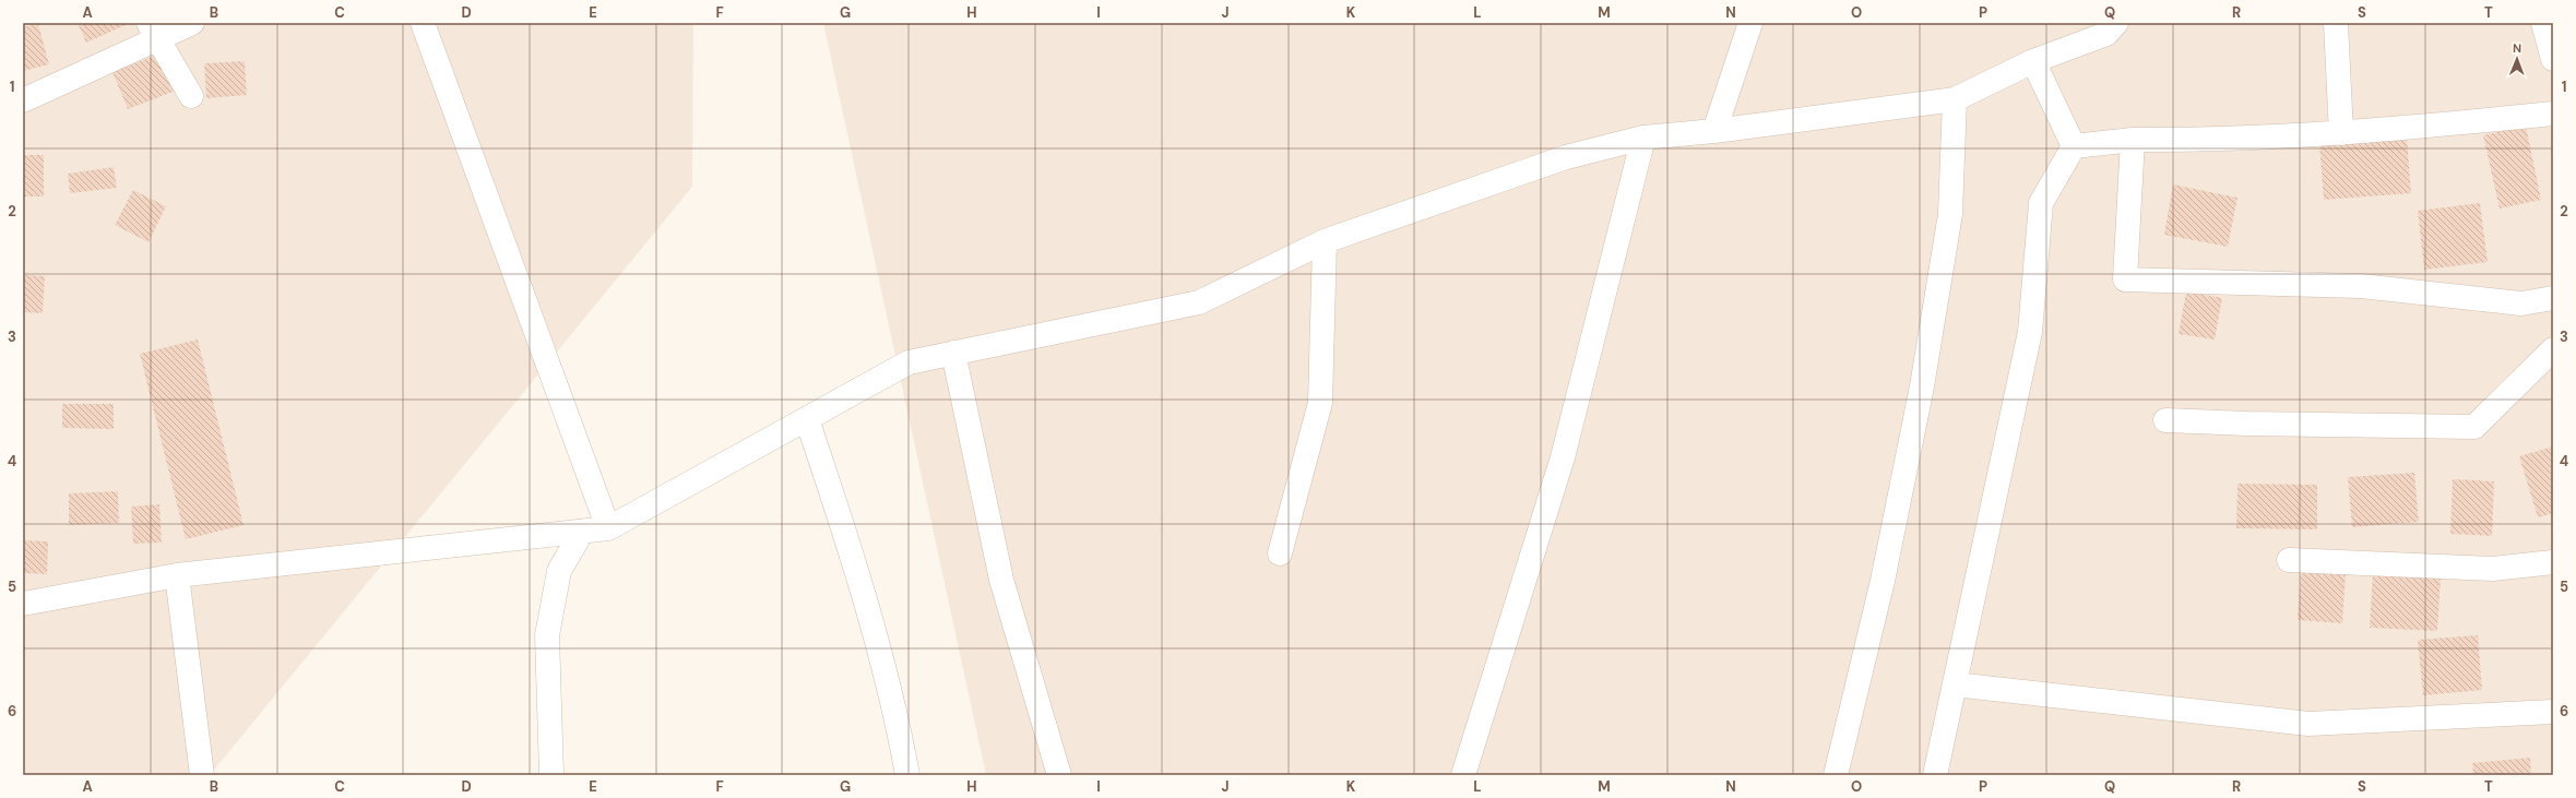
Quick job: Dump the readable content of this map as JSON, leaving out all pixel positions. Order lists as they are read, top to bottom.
{
  "north": "top",
  "grid": {
    "columns": [
      "A",
      "B",
      "C",
      "D",
      "E",
      "F",
      "G",
      "H",
      "I",
      "J",
      "K",
      "L",
      "M",
      "N",
      "O",
      "P",
      "Q",
      "R",
      "S",
      "T"
    ],
    "rows": [
      "1",
      "2",
      "3",
      "4",
      "5",
      "6"
    ]
  }
}
